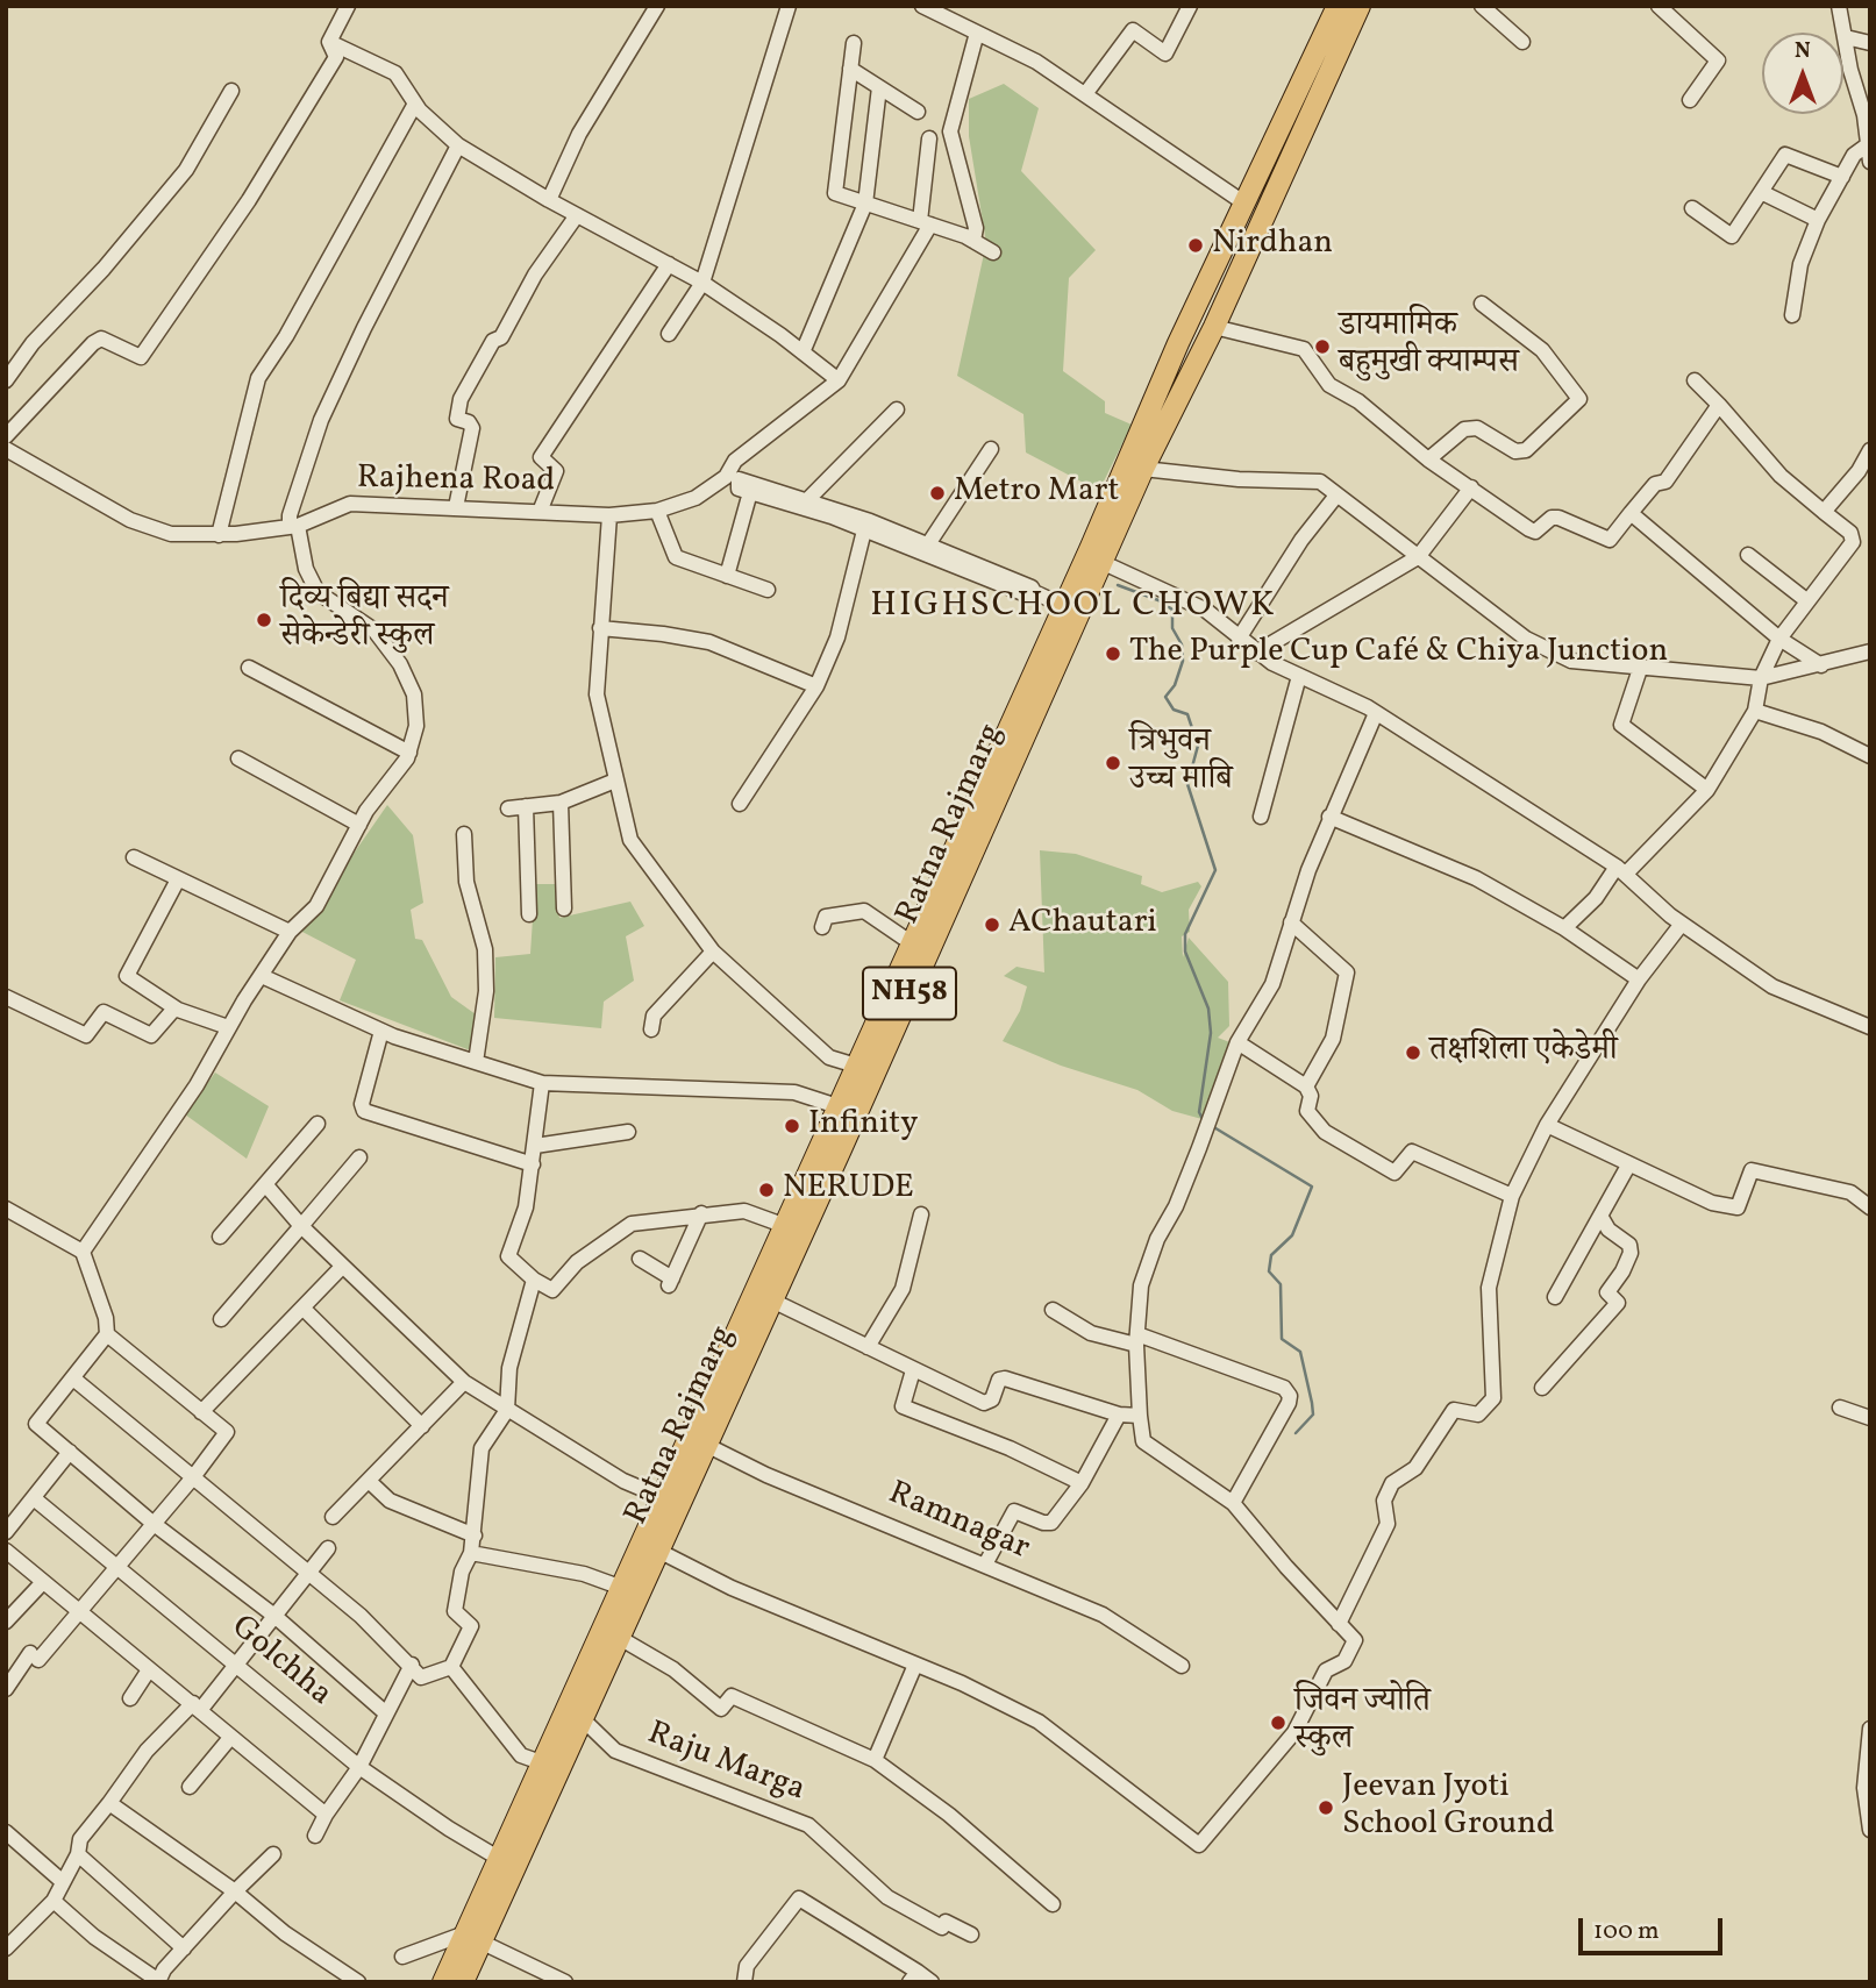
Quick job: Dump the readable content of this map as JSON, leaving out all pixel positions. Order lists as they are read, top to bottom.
{
  "streets": {
    "highway": ["Ratna Rajmarg", "NH58"],
    "street": [
      "Rajhena Road",
      "Ramnagar",
      "Golchha",
      "Raju Marga"
    ]
  },
  "crossings": [
    ["Ratna Rajmarg", "Ramnagar"],
    ["Ratna Rajmarg", "Golchha"],
    ["Ratna Rajmarg", "Raju Marga"]
  ],
  "districts": ["HIGHSCHOOL CHOWK"],
  "places": [
    "Nirdhan",
    "डायमामिक बहुमुखी क्याम्पस",
    "Metro Mart",
    "दिव्य बिद्या सदन सेकेन्डेरी स्कुल",
    "The Purple Cup Café & Chiya Junction",
    "त्रिभुवन उच्च माबि",
    "AChautari",
    "तक्षशिला एकेडेमी",
    "Infinity",
    "NERUDE",
    "जिवन ज्योति स्कुल",
    "Jeevan Jyoti School Ground"
  ],
  "scale_bar": "100 m",
  "north": "top"
}
